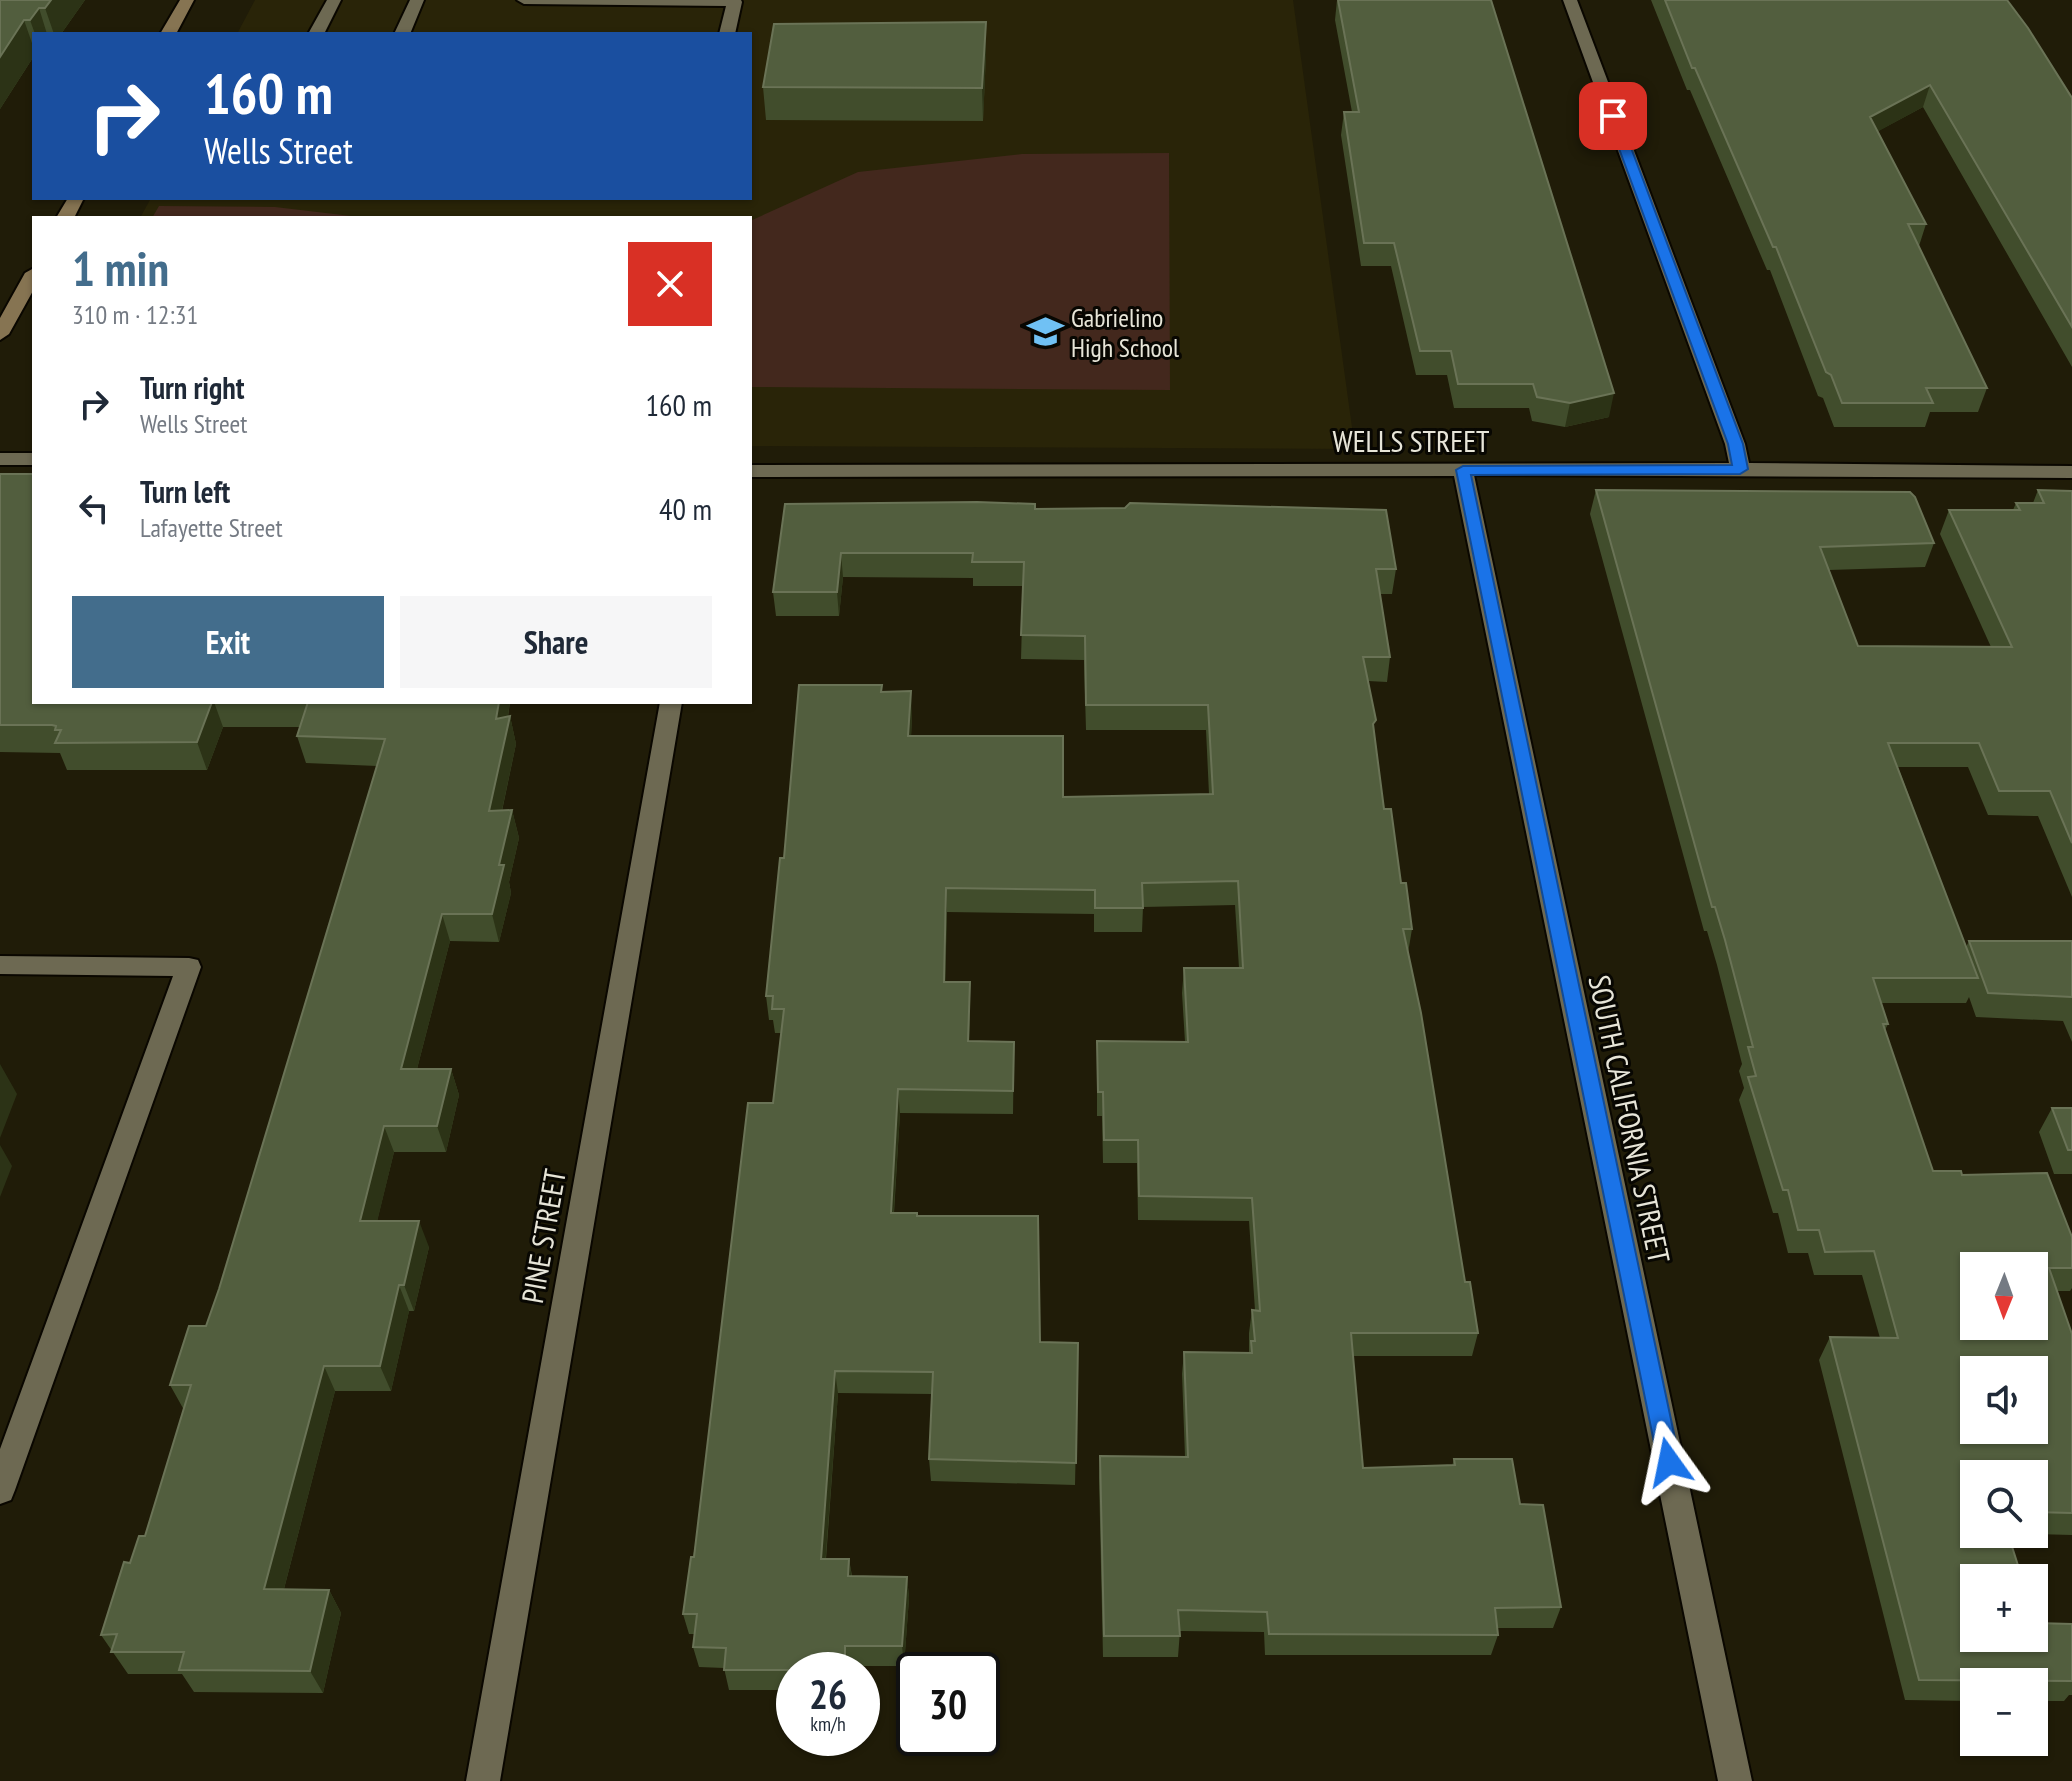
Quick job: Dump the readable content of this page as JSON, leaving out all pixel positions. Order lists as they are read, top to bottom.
{
  "streets": {
    "street": ["WELLS STREET", "SOUTH CALIFORNIA STREET", "PINE STREET"]
  },
  "crossings": [
    ["WELLS STREET", "SOUTH CALIFORNIA STREET"]
  ],
  "places": {
    "school or university": ["Gabrielino High School"]
  },
  "north": "bottom",
  "page": {
    "turn": ["160 m", "Wells Street"],
    "heading": ["1 min", "310 m · 12:31"],
    "list": [
      {
        "name": "Turn right",
        "note": "Wells Street",
        "value": "160 m"
      },
      {
        "name": "Turn left",
        "note": "Lafayette Street",
        "value": "40 m"
      }
    ],
    "buttons": ["Exit", "Share"],
    "map_buttons": ["+", "−"],
    "speed": "26 km/h",
    "limit": "30"
  }
}
